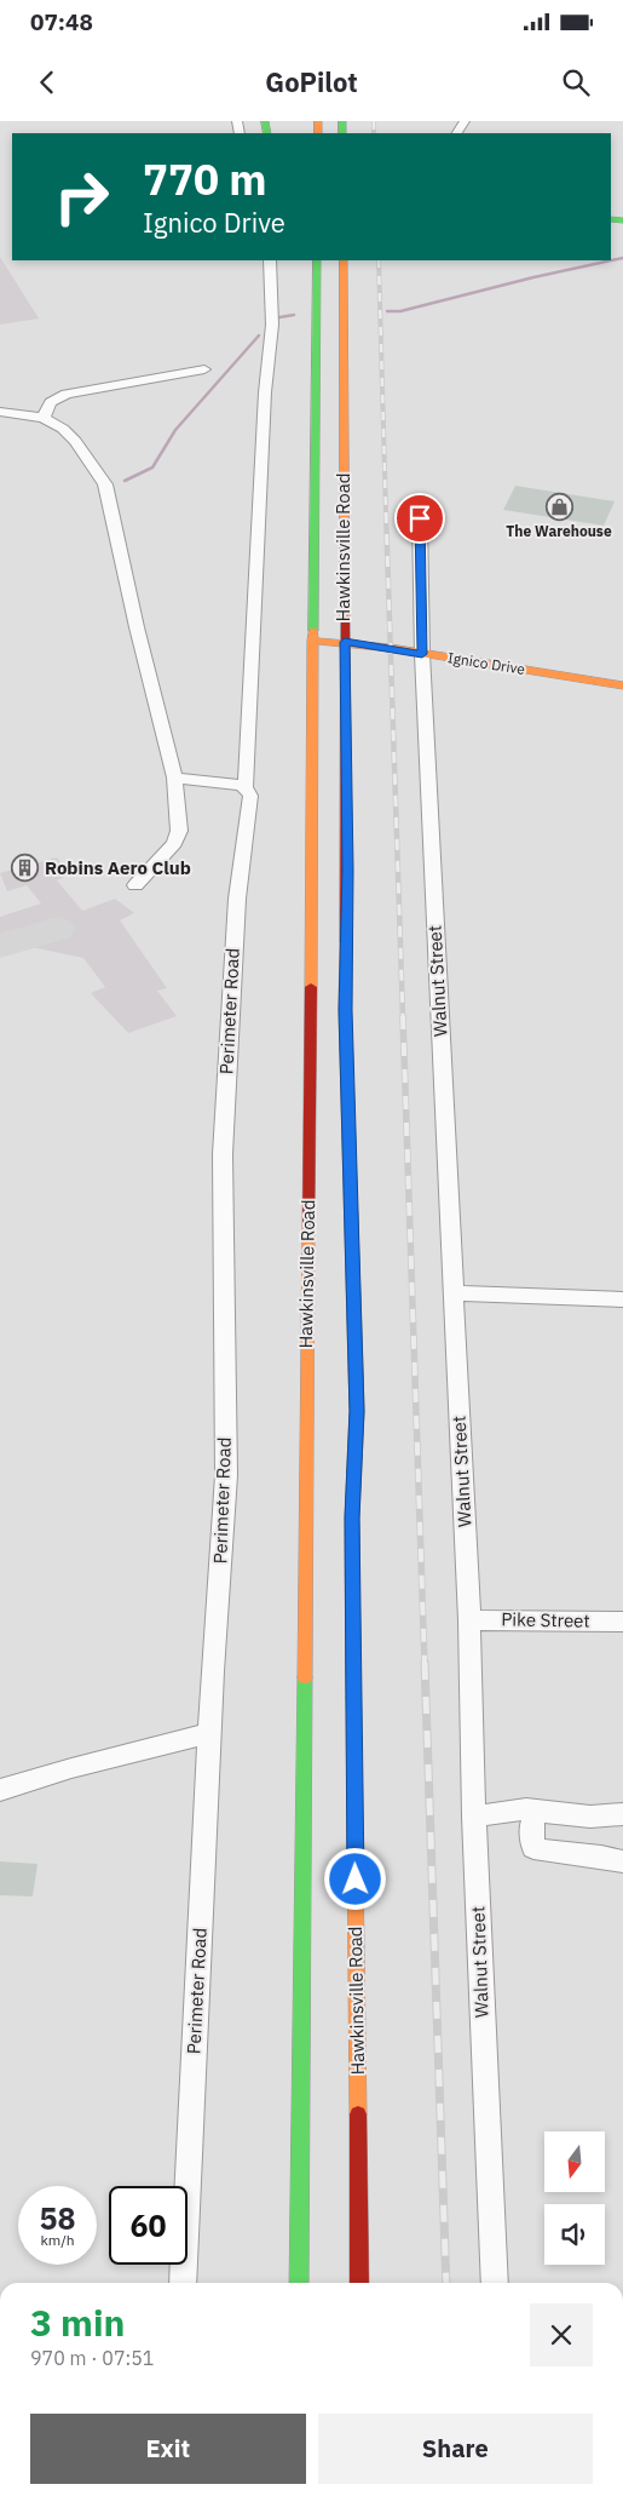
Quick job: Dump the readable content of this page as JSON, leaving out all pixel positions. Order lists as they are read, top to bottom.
{
  "streets": {
    "main road": ["Hawkinsville Road", "Ignico Drive"],
    "street": ["Walnut Street", "Perimeter Road", "Pike Street"]
  },
  "crossings": [
    ["Hawkinsville Road", "Ignico Drive"],
    ["Ignico Drive", "Walnut Street"],
    ["Walnut Street", "Pike Street"]
  ],
  "places": {
    "shop": ["The Warehouse"],
    "building": ["Robins Aero Club"]
  },
  "north": "bottom",
  "page": {
    "status": "07:48",
    "header": "GoPilot",
    "turn": ["770 m", "Ignico Drive"],
    "speed": "58 km/h",
    "limit": "60",
    "heading": ["3 min", "970 m · 07:51"],
    "buttons": ["Exit", "Share"]
  }
}
